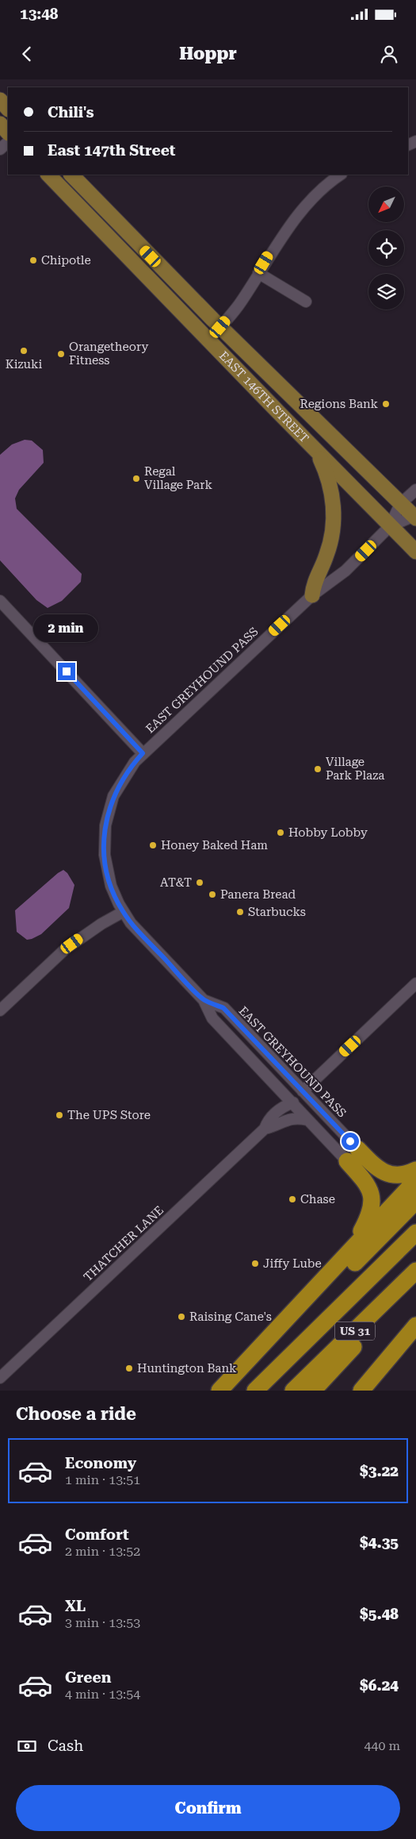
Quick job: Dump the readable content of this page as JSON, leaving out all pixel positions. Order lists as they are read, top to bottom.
{
  "streets": {
    "highway": ["US 31"],
    "main road": ["EAST 146TH STREET"],
    "street": ["EAST GREYHOUND PASS", "THATCHER LANE"]
  },
  "crossings": [
    ["EAST 146TH STREET", "EAST GREYHOUND PASS"],
    ["EAST GREYHOUND PASS", "THATCHER LANE"]
  ],
  "places": [
    "Chipotle",
    "Kizuki",
    "Orangetheory Fitness",
    "Regions Bank",
    "Regal Village Park",
    "Village Park Plaza",
    "Hobby Lobby",
    "Honey Baked Ham",
    "AT&T",
    "Panera Bread",
    "Starbucks",
    "The UPS Store",
    "Chase",
    "Jiffy Lube",
    "Raising Cane's",
    "Huntington Bank"
  ],
  "north": "bottom left",
  "page": {
    "status": "13:48",
    "header": "Hoppr",
    "banner": ["Chili's", "East 147th Street"],
    "bubble": "2 min",
    "heading": "Choose a ride",
    "list": [
      {
        "name": "Economy",
        "note": "1 min · 13:51",
        "value": "$3.22"
      },
      {
        "name": "Comfort",
        "note": "2 min · 13:52",
        "value": "$4.35"
      },
      {
        "name": "XL",
        "note": "3 min · 13:53",
        "value": "$5.48"
      },
      {
        "name": "Green",
        "note": "4 min · 13:54",
        "value": "$6.24"
      }
    ],
    "pay": ["Cash", "440 m"],
    "buttons": "Confirm"
  }
}
